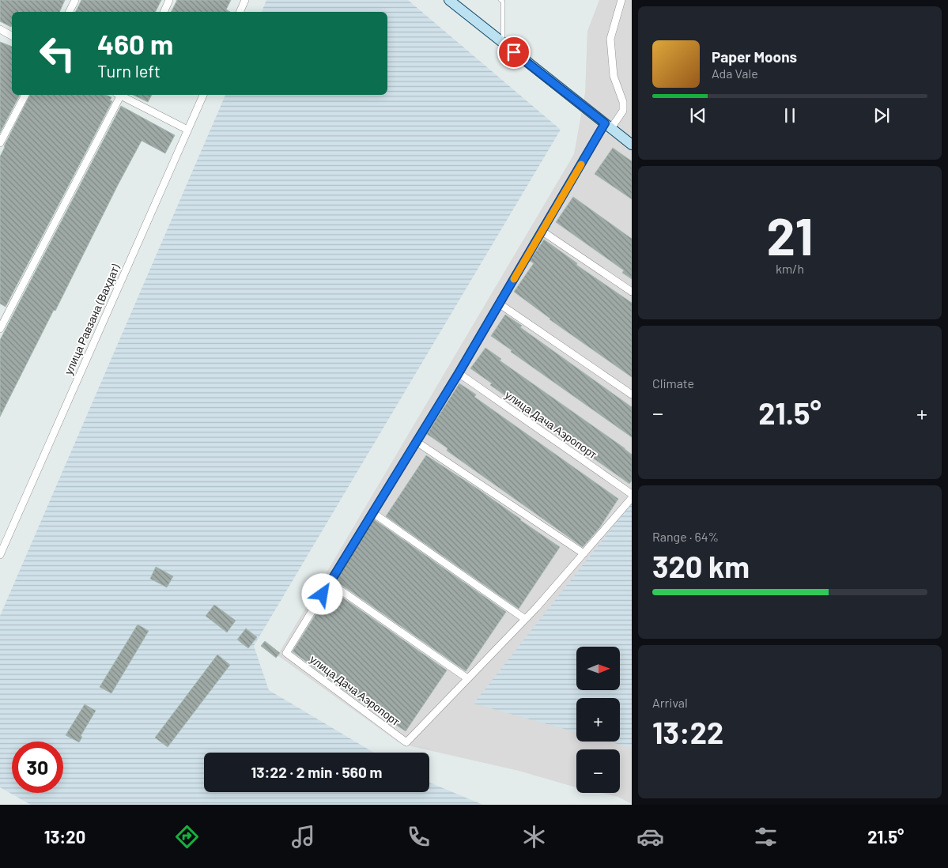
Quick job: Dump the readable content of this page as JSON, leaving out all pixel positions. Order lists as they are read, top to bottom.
{
  "streets": {
    "street": ["улица Равзана (Вахдат)", "улица Дача Аэропорт"]
  },
  "north": "right",
  "page": {
    "turn": ["460 m", "Turn left"],
    "song": ["Paper Moons", "Ada Vale"],
    "tile": [
      ["21", "km/h"],
      "Climate",
      ["Range · 64%", "320 km"],
      ["Arrival", "13:22"]
    ],
    "heat": ["−", "21.5°", "+"],
    "map_buttons": ["+", "−"],
    "limit": "30",
    "trip": "13:22 · 2 min · 560 m",
    "tabs": ["13:20", "21.5°"]
  }
}
